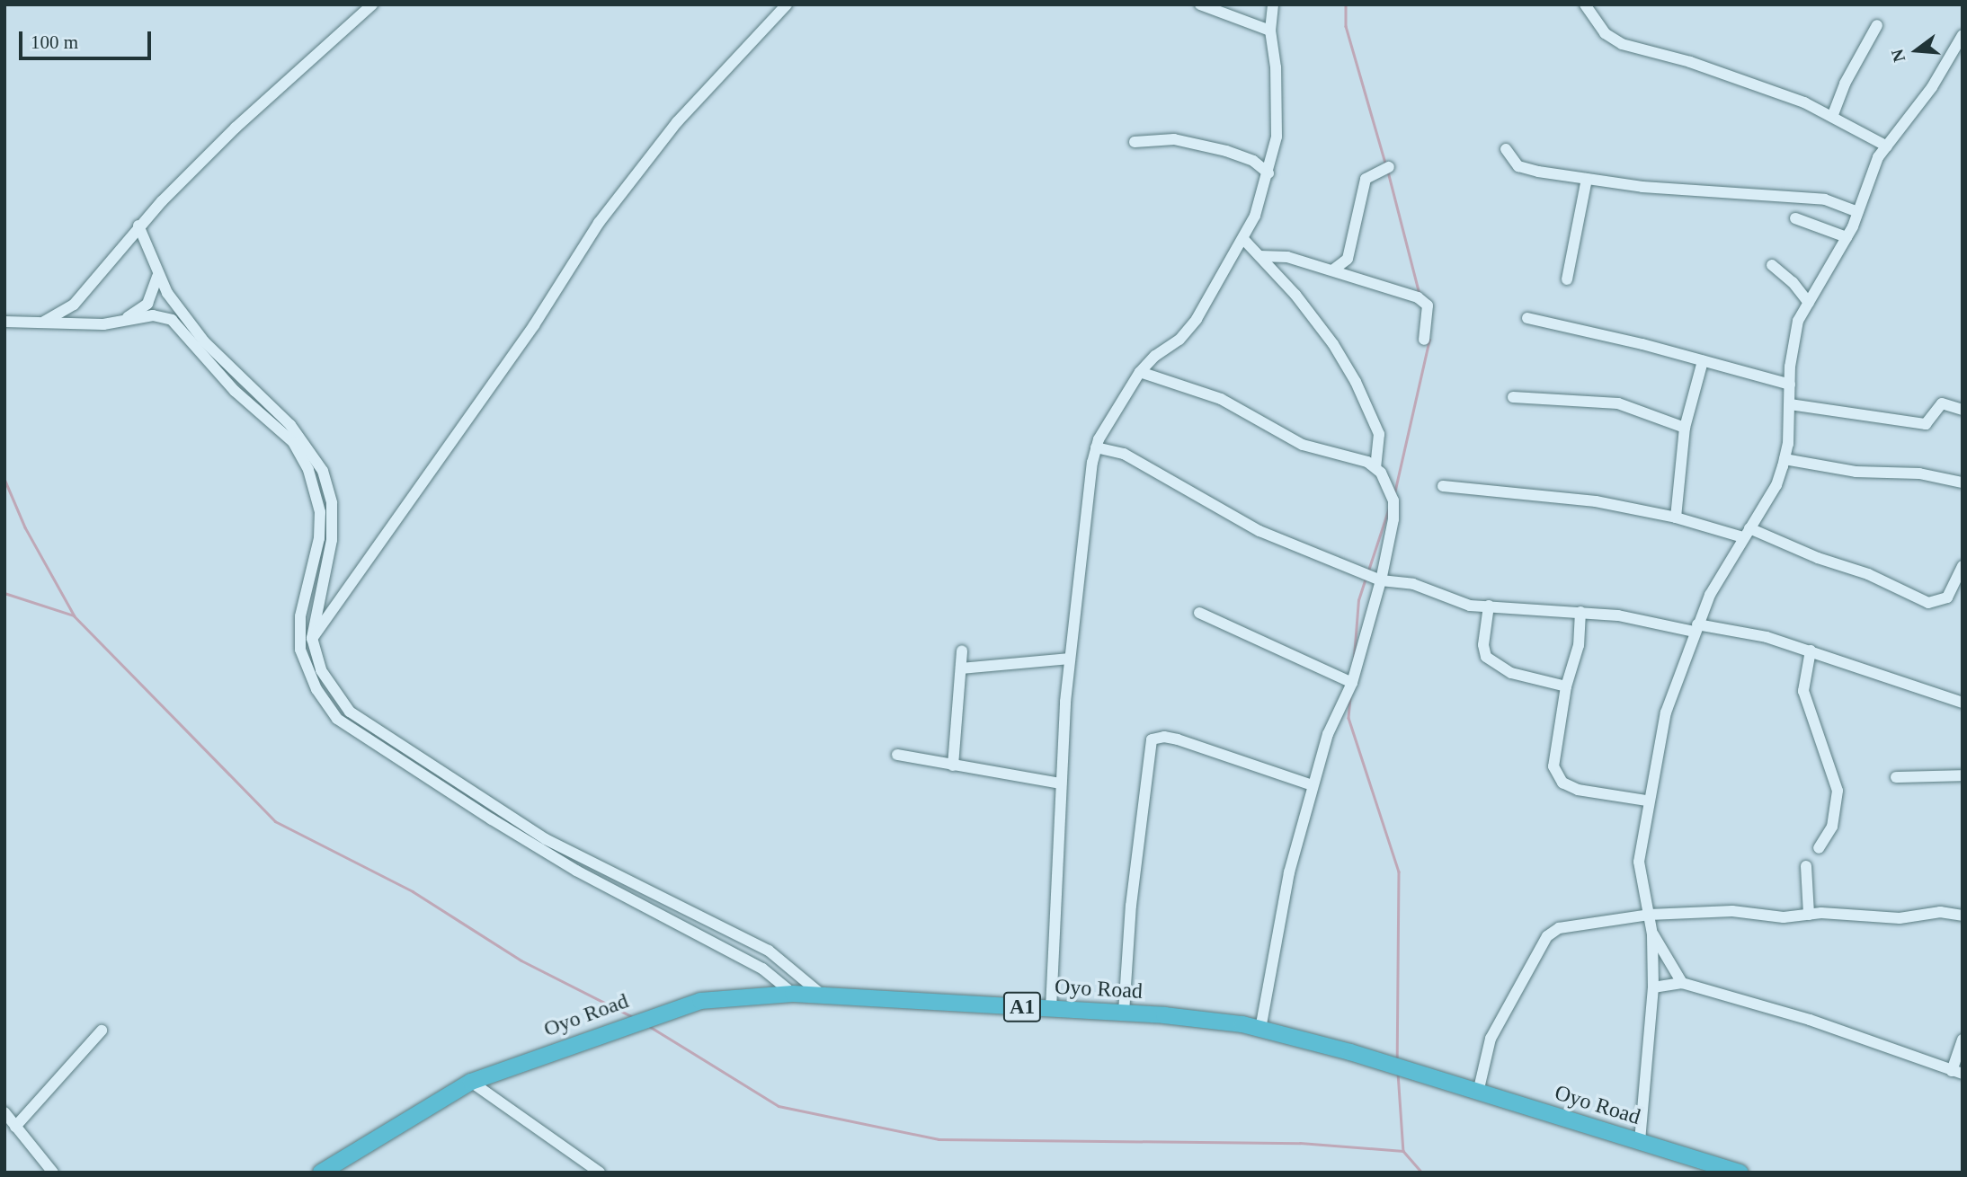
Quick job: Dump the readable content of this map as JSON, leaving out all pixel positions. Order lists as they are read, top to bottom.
{
  "streets": {
    "highway": ["Oyo Road", "A1"]
  },
  "scale_bar": "100 m",
  "north": "left"
}
